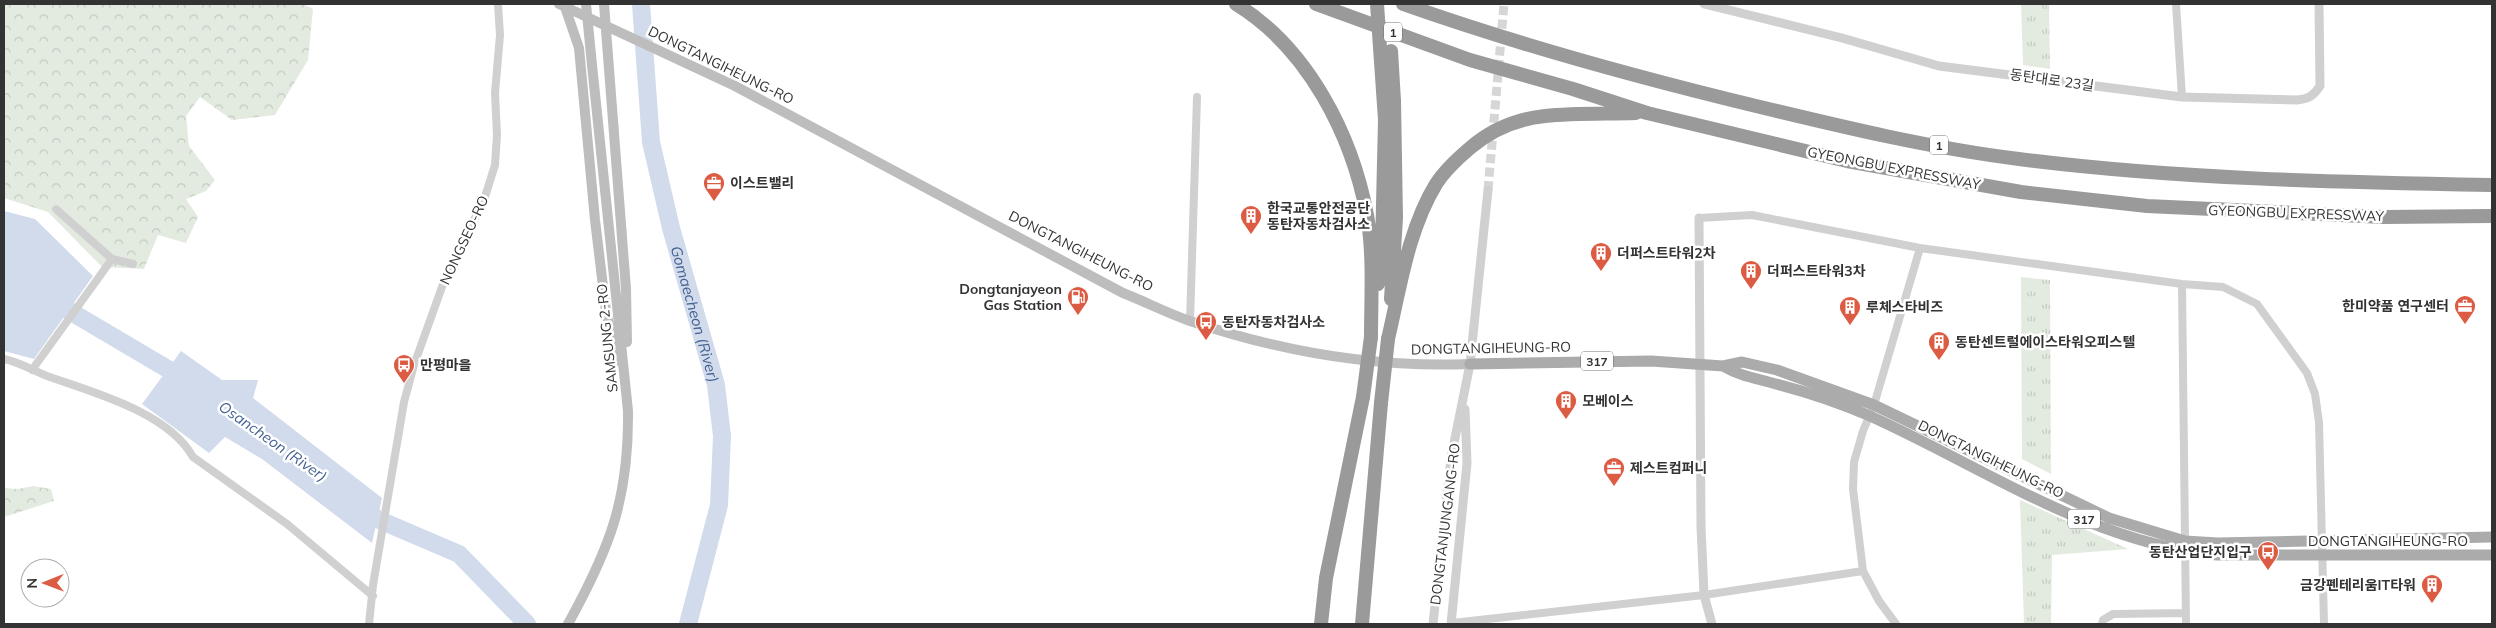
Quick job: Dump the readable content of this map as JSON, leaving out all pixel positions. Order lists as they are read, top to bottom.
{
  "streets": {
    "highway": ["1", "GYEONGBU EXPRESSWAY"],
    "main road": ["DONGTANGIHEUNG-RO", "SAMSUNG 2-RO", "317"],
    "street": ["동탄대로 23길", "NONGSEO-RO", "DONGTANJUNGANG-RO"]
  },
  "crossings": [
    ["DONGTANGIHEUNG-RO", "DONGTANJUNGANG-RO"]
  ],
  "water": ["Gomaecheon (River)", "Osancheon (River)"],
  "places": {
    "office": ["이스트밸리", "한미약품 연구센터", "제스트컴퍼니"],
    "building": [
      "한국교통안전공단 동탄자동차검사소",
      "더퍼스트타워2차",
      "더퍼스트타워3차",
      "루체스타비즈",
      "동탄센트럴에이스타워오피스텔",
      "모베이스",
      "금강펜테리움IT타워"
    ],
    "fuel station": ["Dongtanjayeon Gas Station"],
    "bus stop": ["동탄자동차검사소", "만평마을", "동탄산업단지입구"]
  },
  "north": "left"
}
